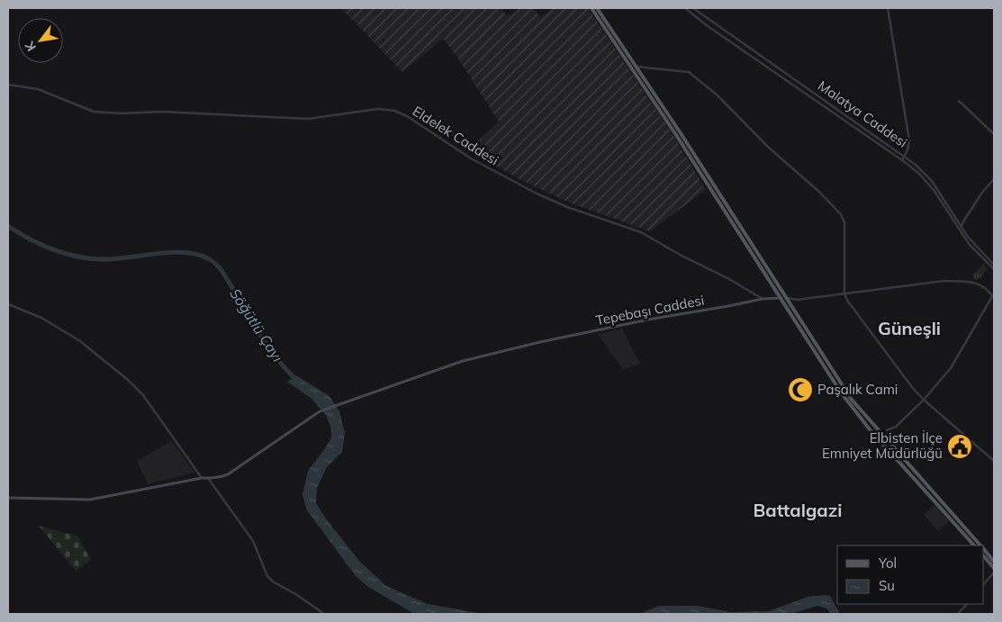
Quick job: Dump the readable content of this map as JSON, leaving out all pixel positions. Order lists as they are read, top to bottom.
{
  "streets": {
    "main road": ["Tepebaşı Caddesi"],
    "street": ["Malatya Caddesi", "Eldelek Caddesi"]
  },
  "crossings": [
    ["Eldelek Caddesi", "Tepebaşı Caddesi"]
  ],
  "districts": ["Güneşli", "Battalgazi"],
  "water": ["Söğütlü Çayı"],
  "places": {
    "mosque": ["Paşalık Cami"],
    "public building": ["Elbisten İlçe Emniyet Müdürlüğü"]
  },
  "legend": ["Yol", "Su"],
  "north": "bottom left"
}
